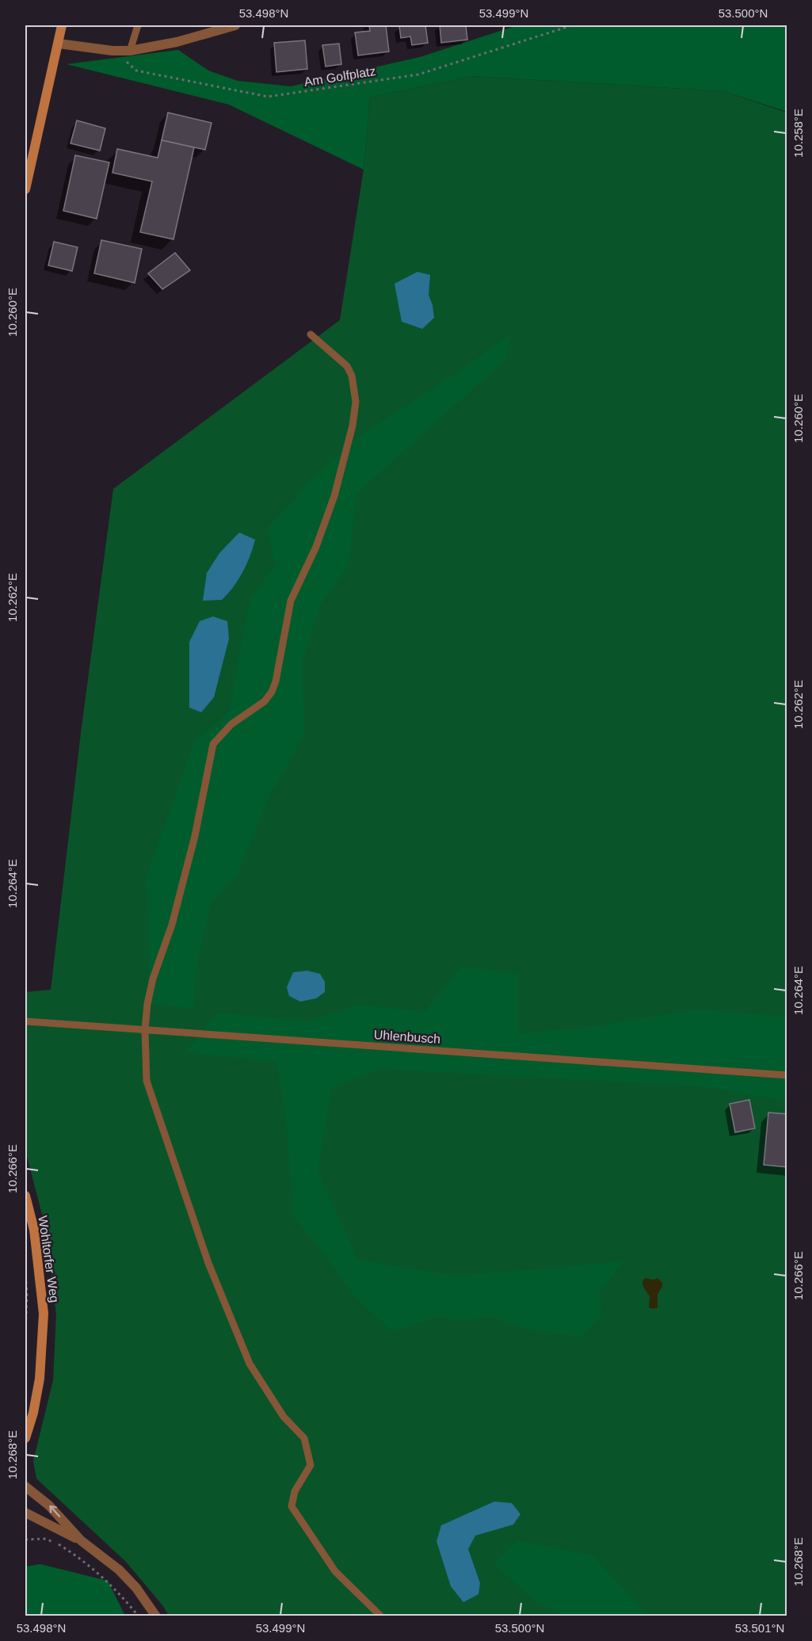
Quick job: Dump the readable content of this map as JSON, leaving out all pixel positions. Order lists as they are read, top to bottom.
{
  "streets": {
    "main road": ["Wohltorfer Weg"],
    "lane": ["Uhlenbusch"],
    "path": ["Am Golfplatz"]
  },
  "coordinates": [
    "53.498°N",
    "53.499°N",
    "53.500°N",
    "10.258°E",
    "10.260°E",
    "10.262°E",
    "10.264°E",
    "10.266°E",
    "10.268°E",
    "53.501°N"
  ]
}
